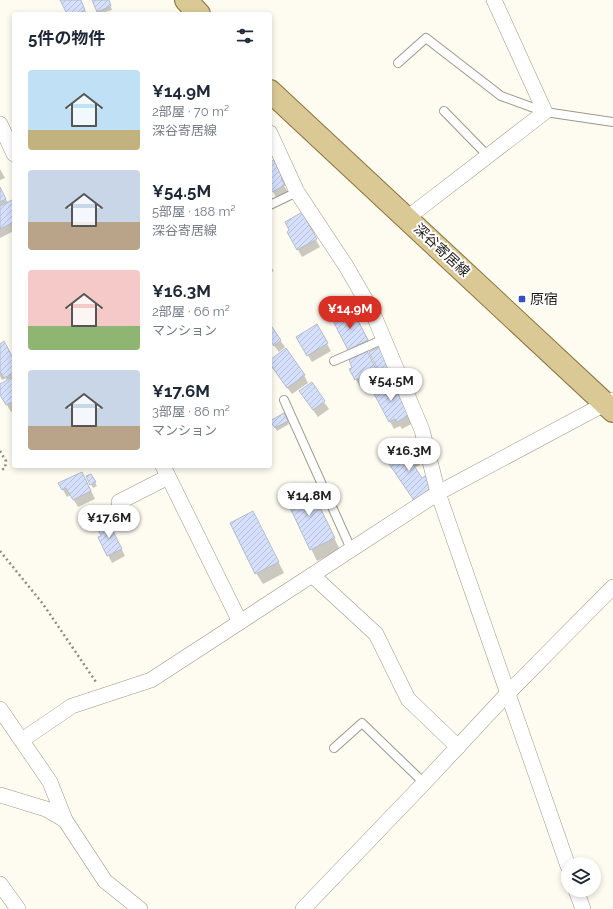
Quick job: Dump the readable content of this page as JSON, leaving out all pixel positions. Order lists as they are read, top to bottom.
{
  "streets": {
    "main road": ["深谷寄居線"]
  },
  "places": {
    "transit": ["原宿"]
  },
  "page": {
    "heading": "5件の物件",
    "list": [
      {
        "name": "¥14.9M",
        "note": "2部屋 · 70 m² · 深谷寄居線"
      },
      {
        "name": "¥54.5M",
        "note": "5部屋 · 188 m² · 深谷寄居線"
      },
      {
        "name": "¥16.3M",
        "note": "2部屋 · 66 m² · マンション"
      },
      {
        "name": "¥17.6M",
        "note": "3部屋 · 86 m² · マンション"
      }
    ],
    "price": [
      "¥14.9M",
      "¥54.5M",
      "¥16.3M",
      "¥14.8M",
      "¥17.6M"
    ]
  }
}
